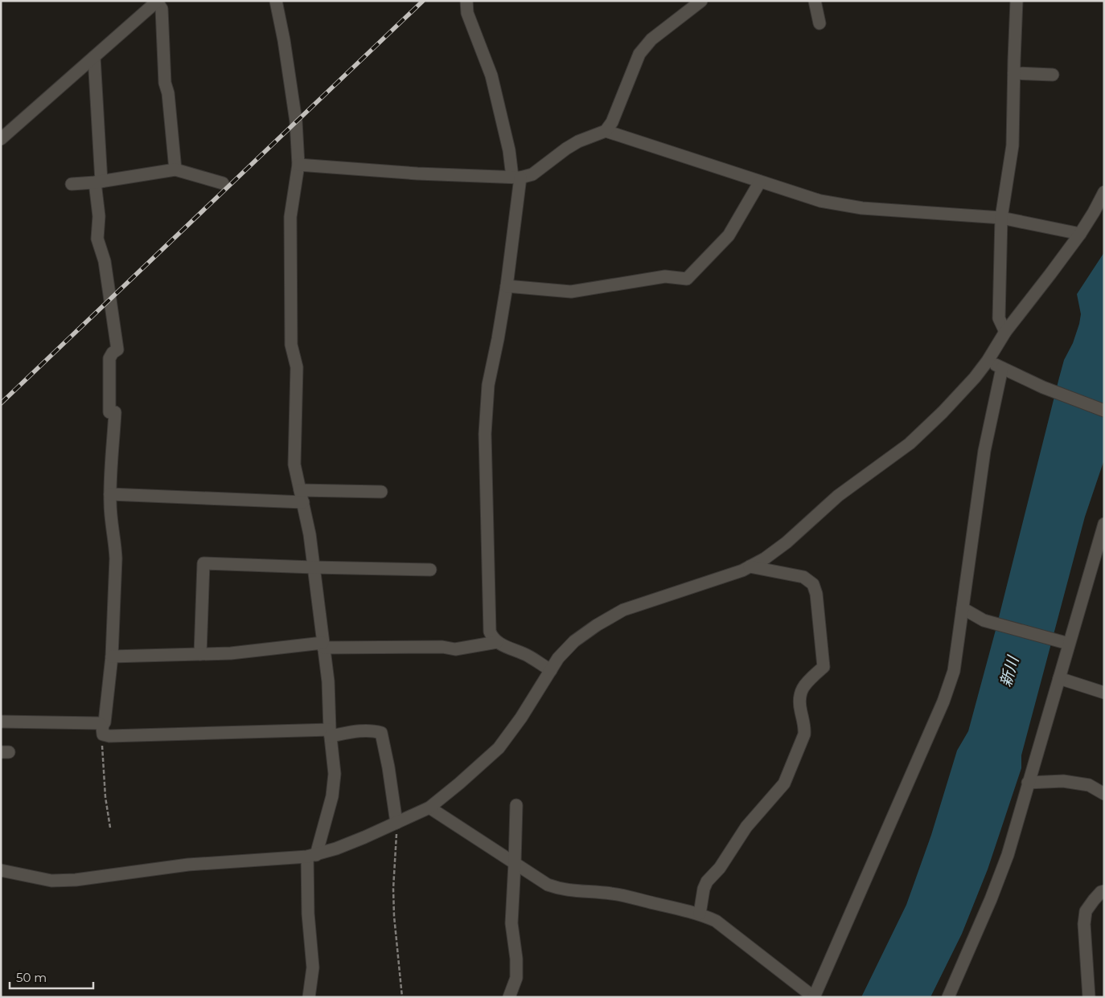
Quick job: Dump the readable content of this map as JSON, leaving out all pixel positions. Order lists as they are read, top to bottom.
{
  "water": ["新川"],
  "scale_bar": "50 m"
}
